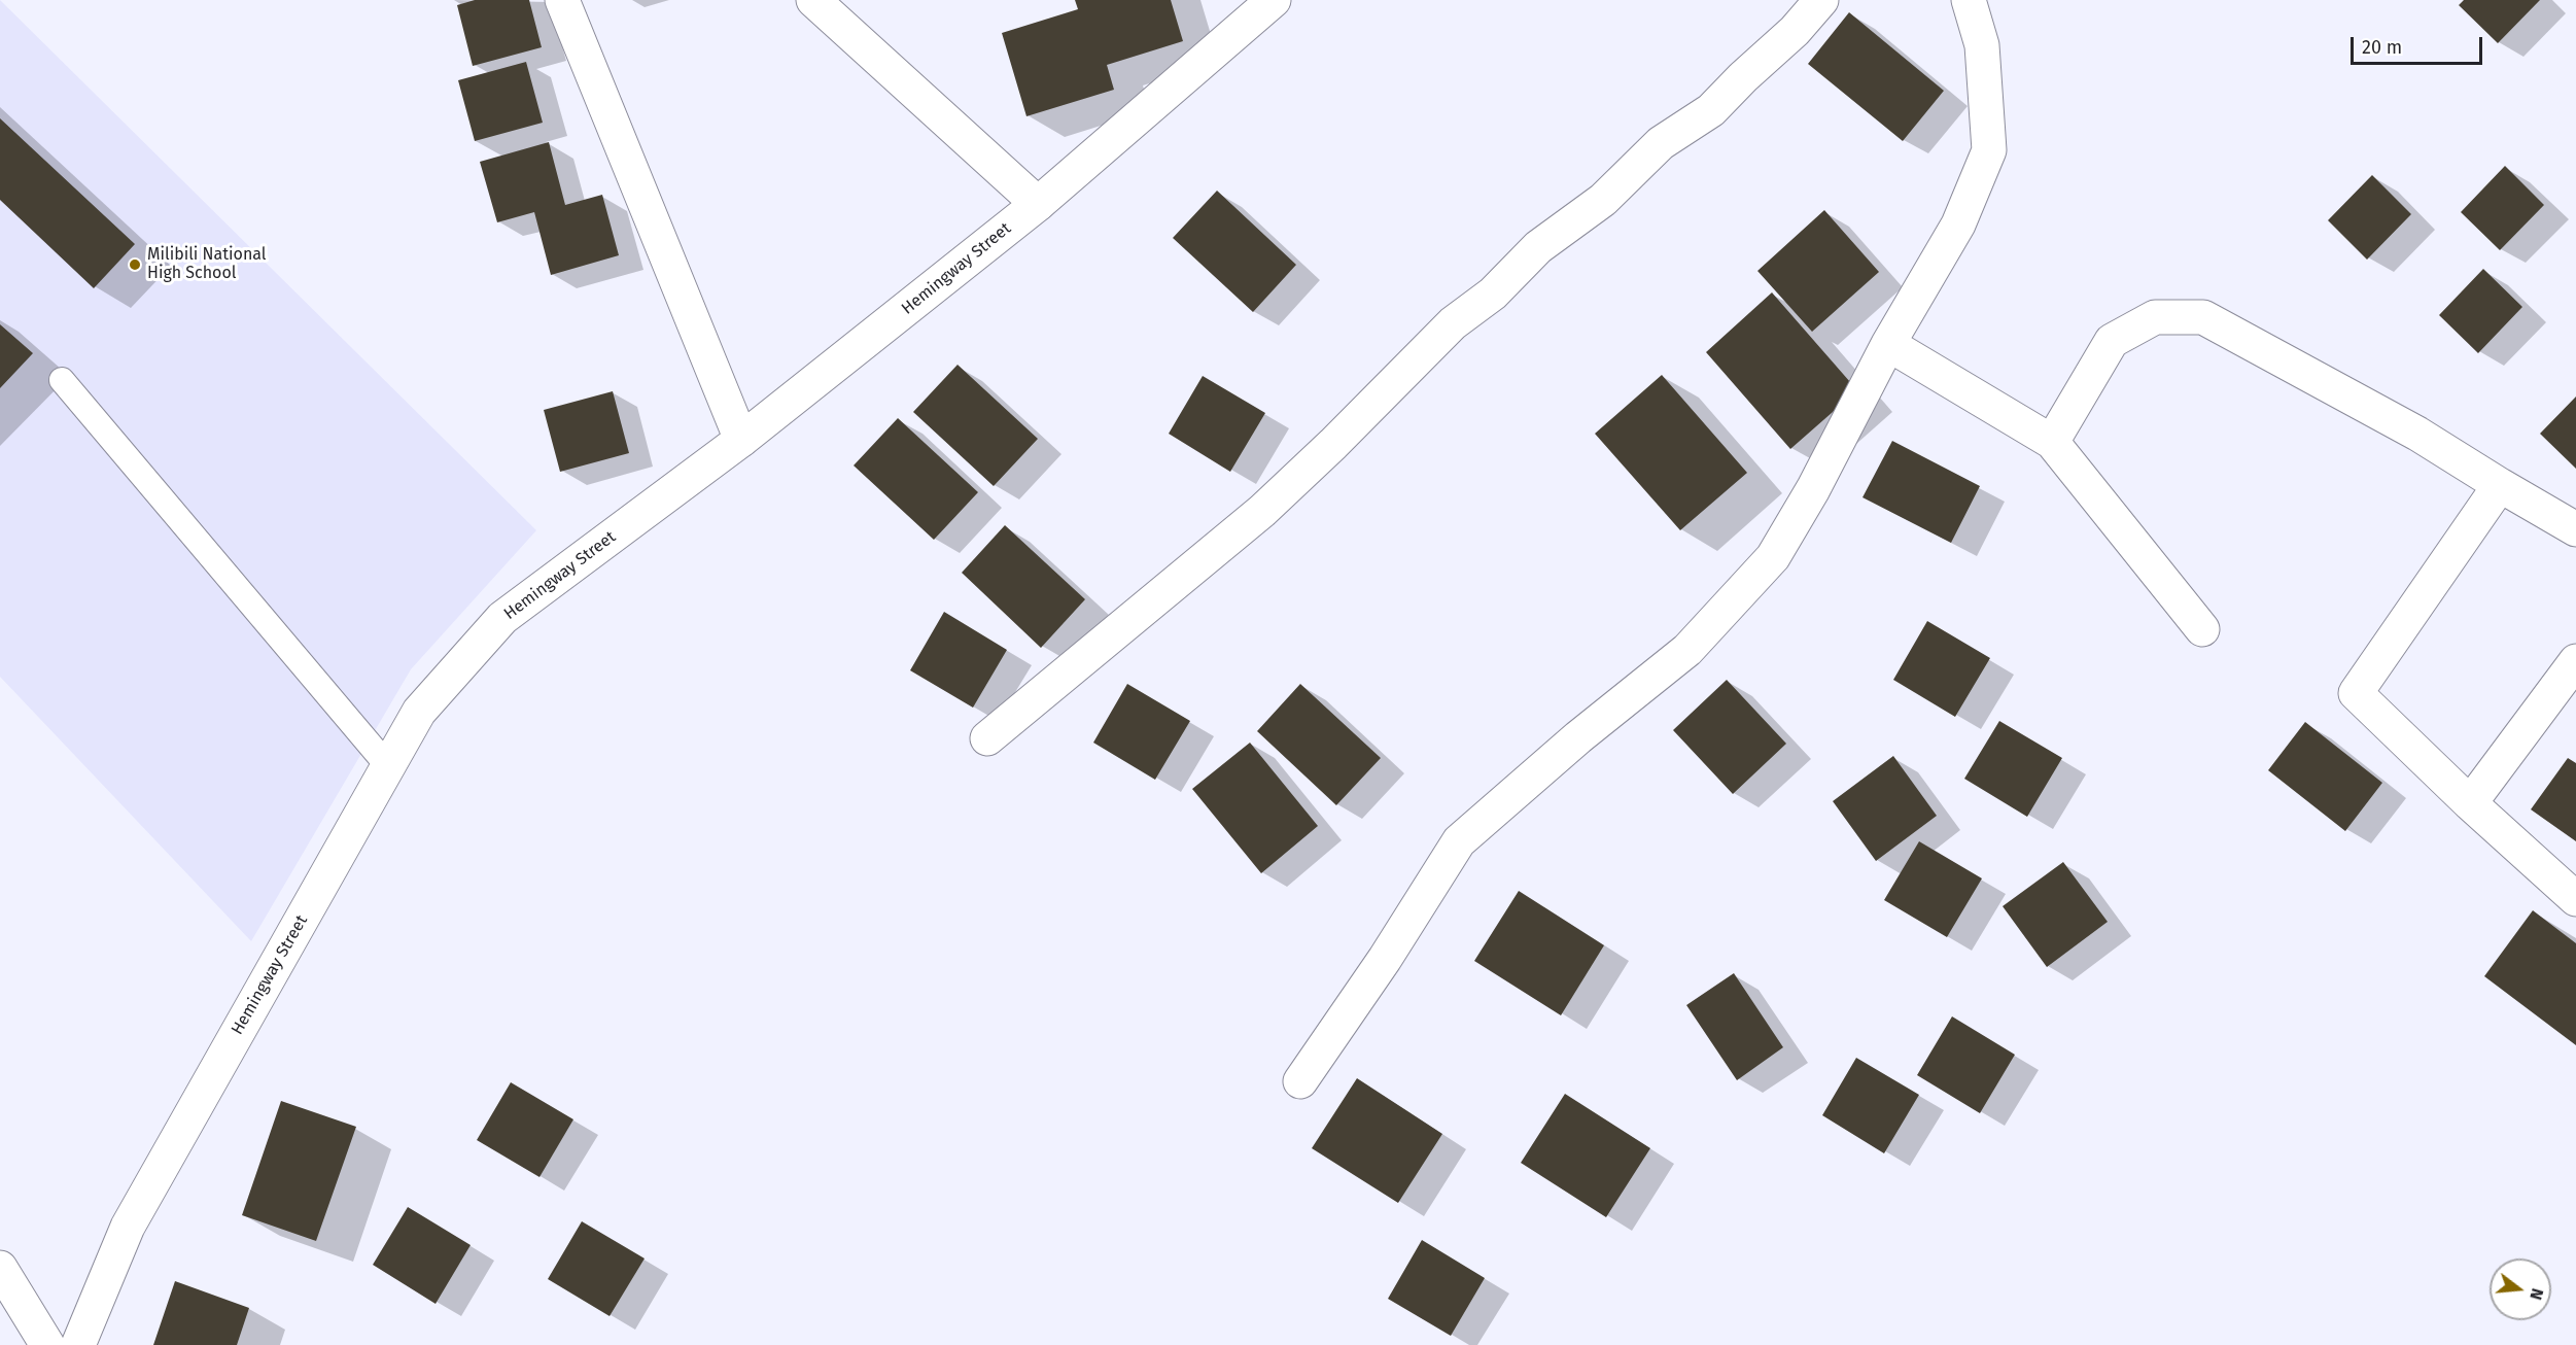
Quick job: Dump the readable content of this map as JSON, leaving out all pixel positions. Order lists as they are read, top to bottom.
{
  "streets": {
    "street": ["Hemingway Street"]
  },
  "places": ["Milibili National High School"],
  "scale_bar": "20 m",
  "north": "right"
}
